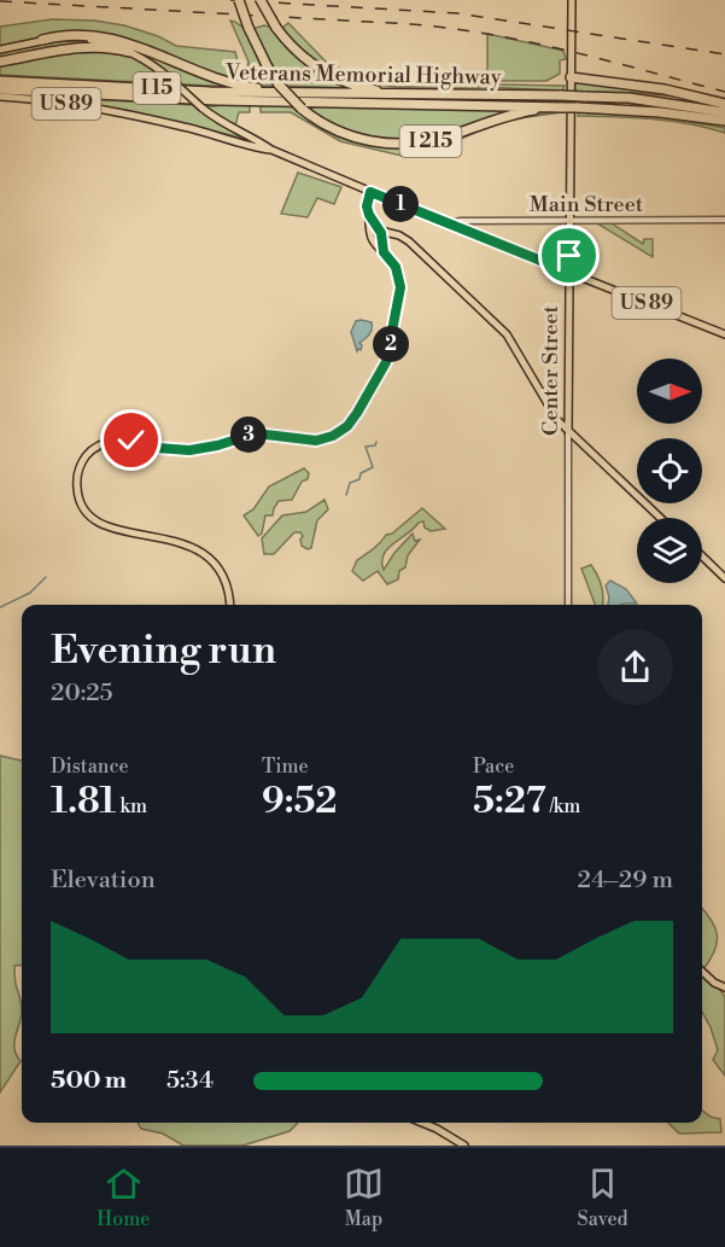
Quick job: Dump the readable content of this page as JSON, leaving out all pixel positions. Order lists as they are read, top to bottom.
{
  "streets": {
    "highway": ["Veterans Memorial Highway", "I 15", "I 215"],
    "main road": ["US 89", "Center Street"],
    "street": ["Main Street"]
  },
  "crossings": [
    ["Veterans Memorial Highway", "I 215"],
    ["US 89", "Main Street"],
    ["US 89", "Center Street"],
    ["Main Street", "Center Street"]
  ],
  "north": "right",
  "page": {
    "pins": ["1", "2", "3"],
    "heading": ["Evening run", "20:25"],
    "stats": [
      ["Distance", "1.81 km"],
      ["Time", "9:52"],
      ["Pace", "5:27 /km"]
    ],
    "chart": ["Elevation", "24–29 m"],
    "list": [
      {
        "name": "500 m",
        "note": "5:34"
      }
    ],
    "tabs": ["Home", "Map", "Saved"]
  }
}
